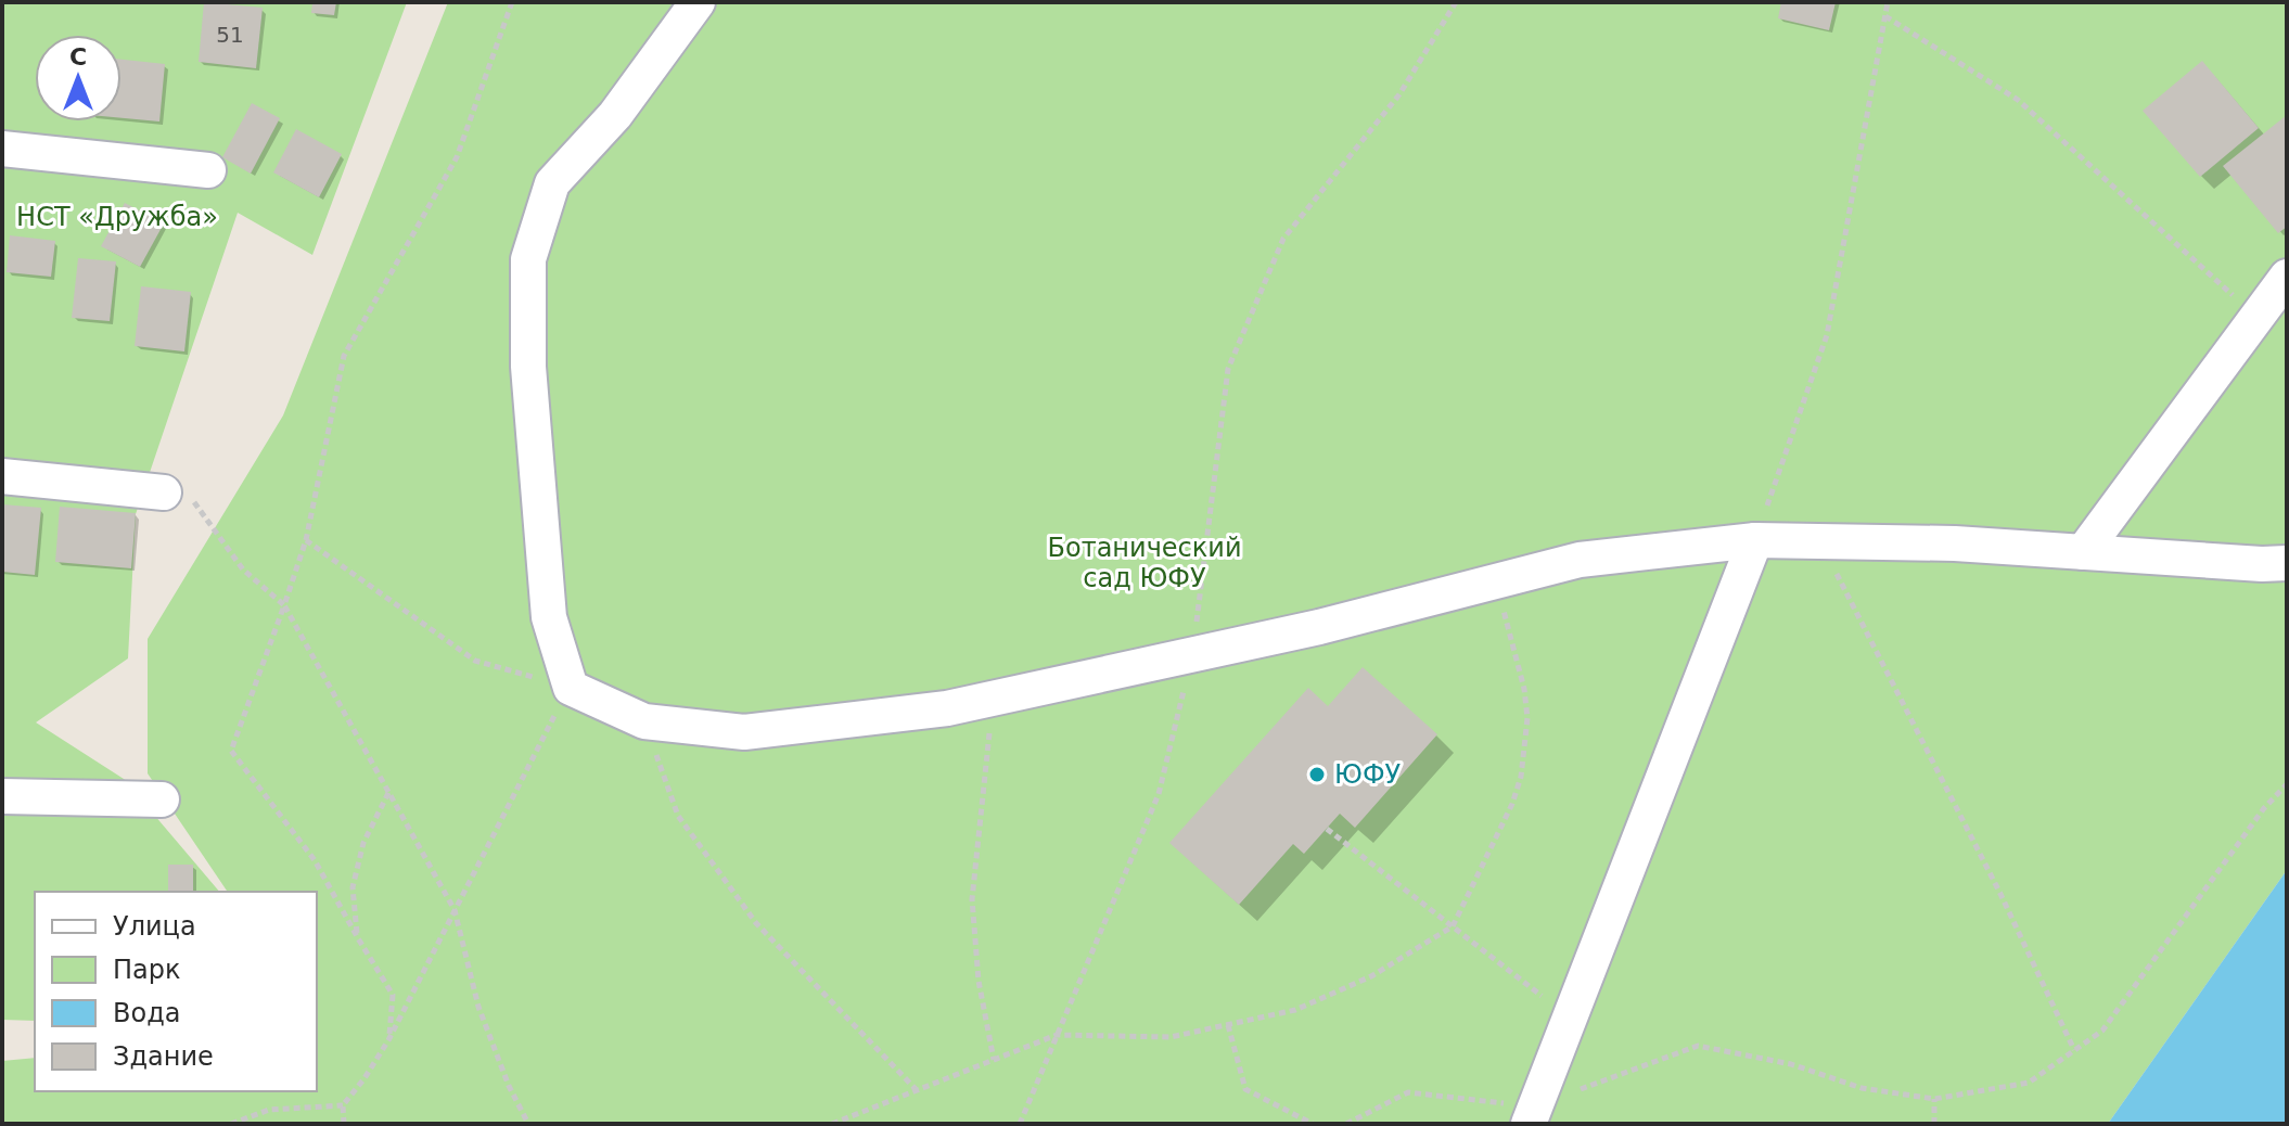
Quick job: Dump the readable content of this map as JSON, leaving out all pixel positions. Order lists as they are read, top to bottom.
{
  "parks": ["НСТ «Дружба»", "Ботанический сад ЮФУ"],
  "places": ["ЮФУ"],
  "house_numbers": ["51"],
  "legend": [
    "Улица",
    "Парк",
    "Вода",
    "Здание"
  ],
  "north": "top"
}
